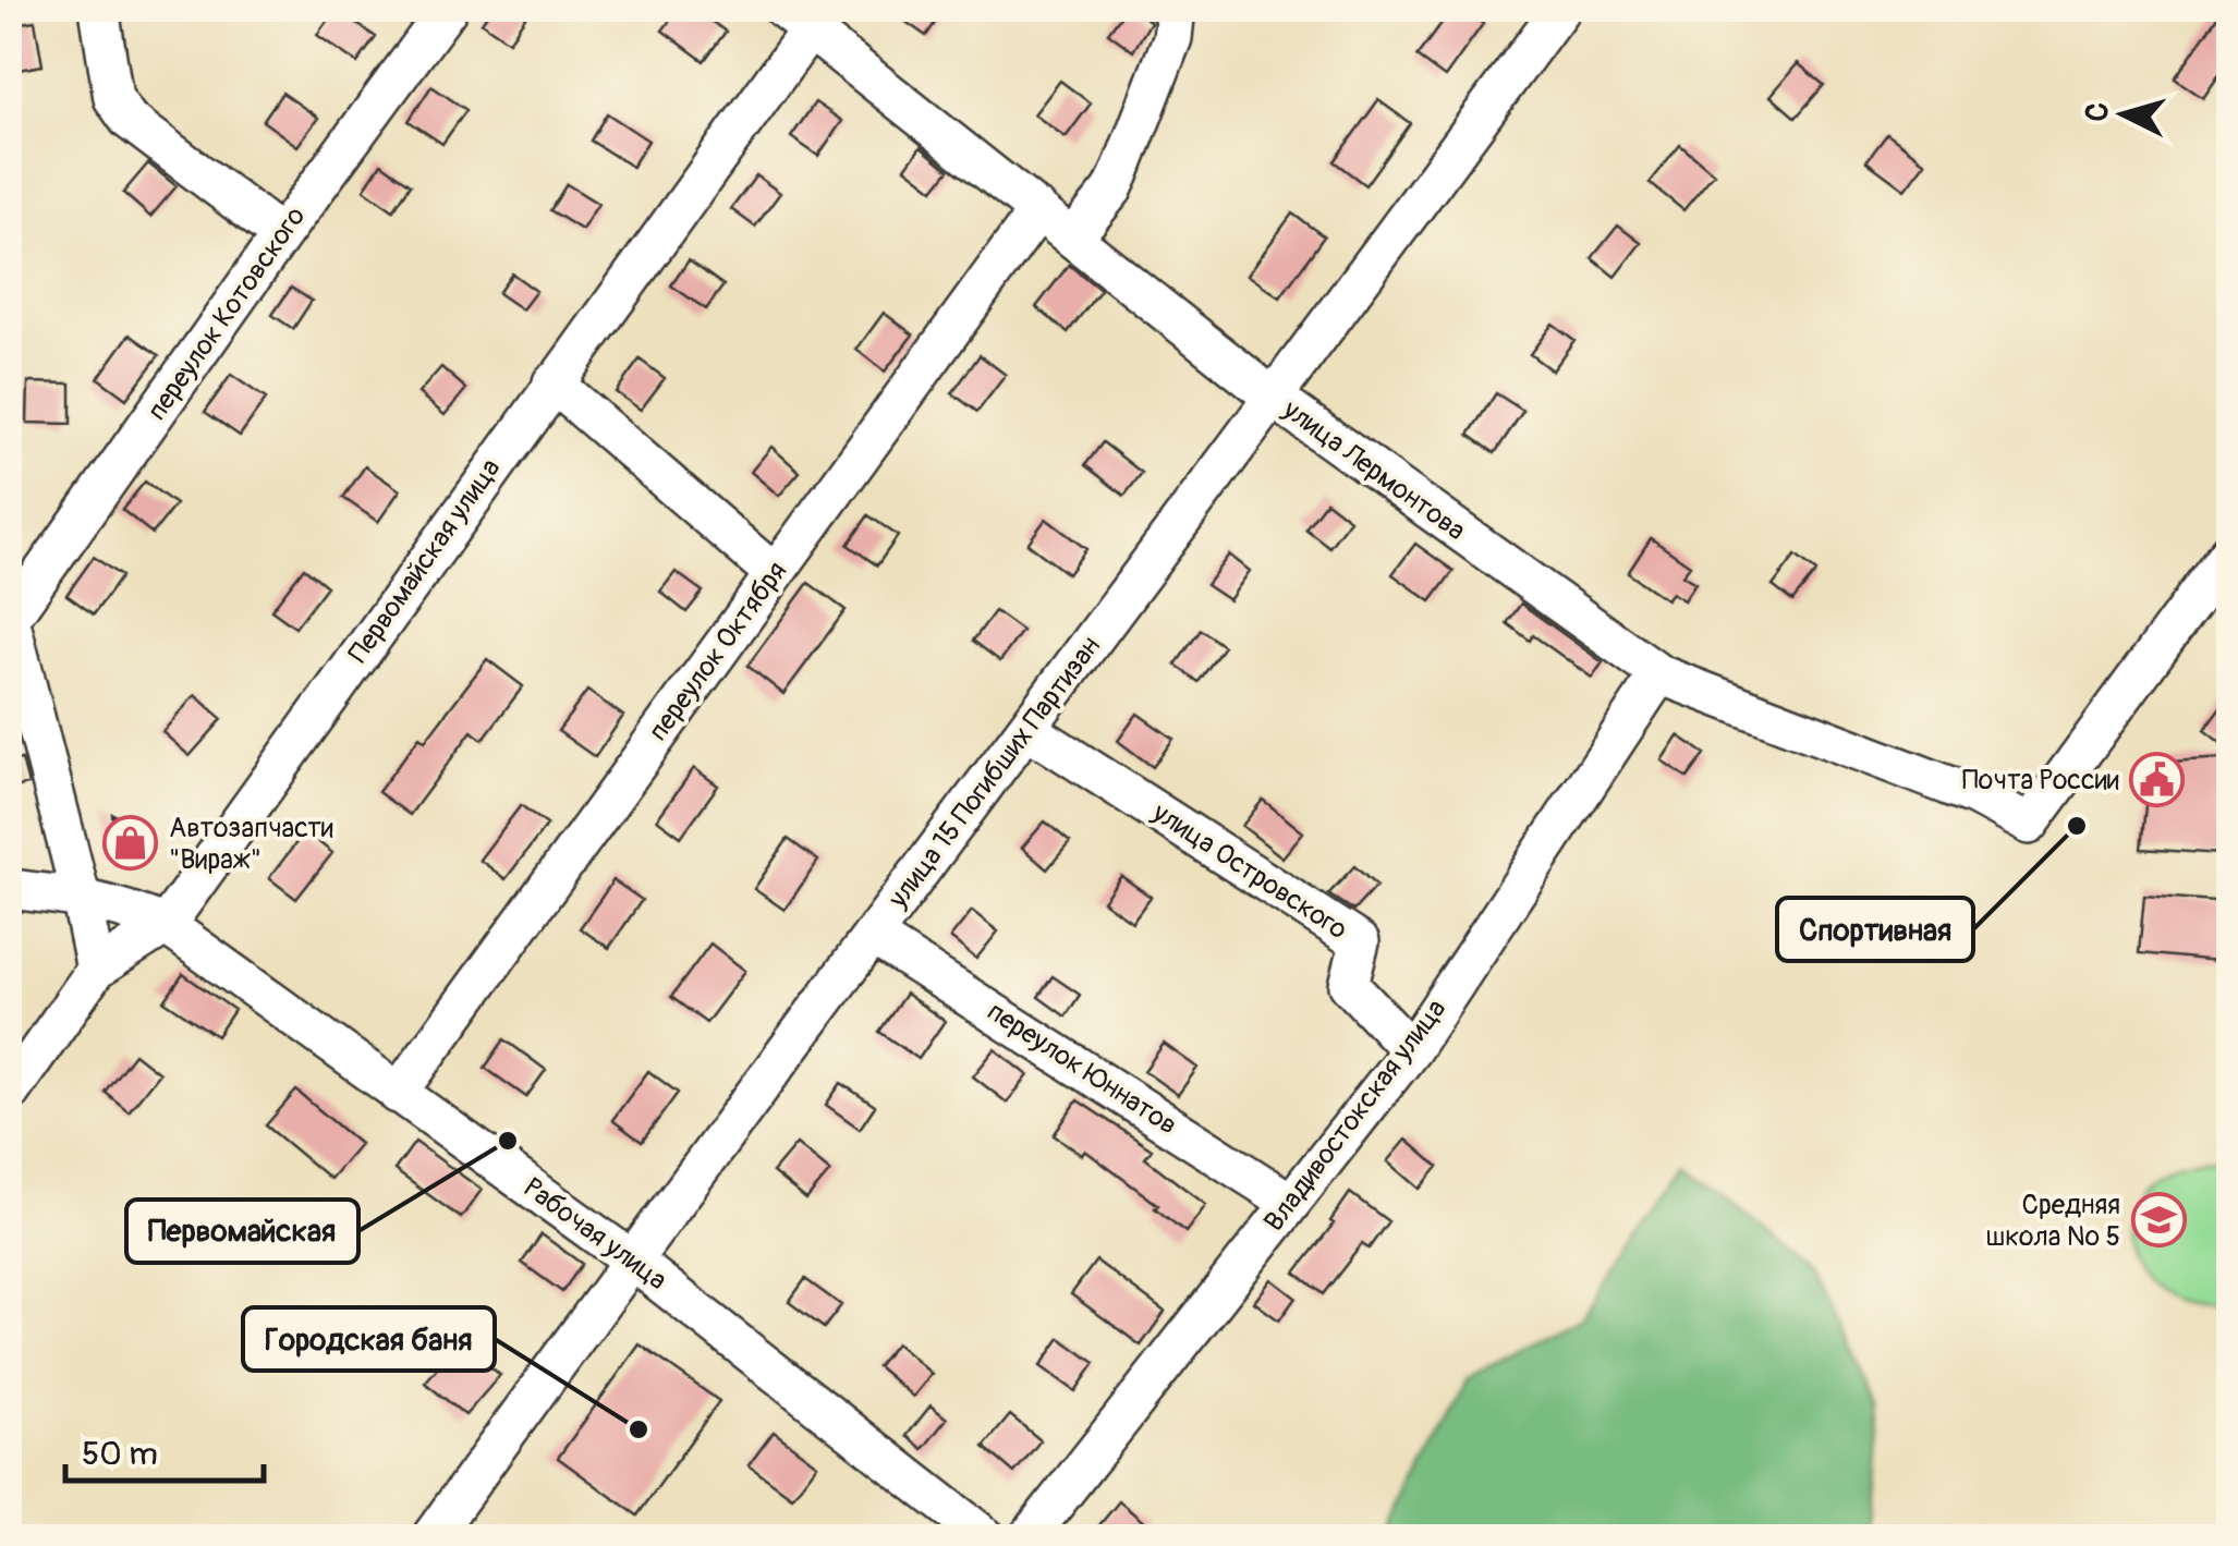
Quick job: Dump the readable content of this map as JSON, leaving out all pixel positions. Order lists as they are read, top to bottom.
{
  "streets": {
    "street": [
      "переулок Котовского",
      "улица Лермонтова",
      "Первомайская улица",
      "переулок Октября",
      "улица 15 Погибших Партизан",
      "улица Островского",
      "переулок Юннатов",
      "Владивостокская улица",
      "Рабочая улица"
    ]
  },
  "crossings": [
    ["улица Лермонтова", "Первомайская улица"],
    ["улица Лермонтова", "переулок Октября"],
    ["улица Лермонтова", "улица 15 Погибших Партизан"],
    ["улица Лермонтова", "Владивостокская улица"],
    ["Первомайская улица", "Рабочая улица"],
    ["переулок Октября", "Рабочая улица"],
    ["улица 15 Погибших Партизан", "улица Островского"],
    ["улица 15 Погибших Партизан", "переулок Юннатов"],
    ["улица 15 Погибших Партизан", "Рабочая улица"],
    ["улица Островского", "Владивостокская улица"],
    ["переулок Юннатов", "Владивостокская улица"]
  ],
  "places": {
    "public building": ["Почта России"],
    "other": ["Спортивная", "Первомайская", "Городская баня"],
    "shop": ["Автозапчасти \"Вираж\""],
    "school or university": ["Средняя школа № 5"]
  },
  "scale_bar": "50 m",
  "north": "left"
}
